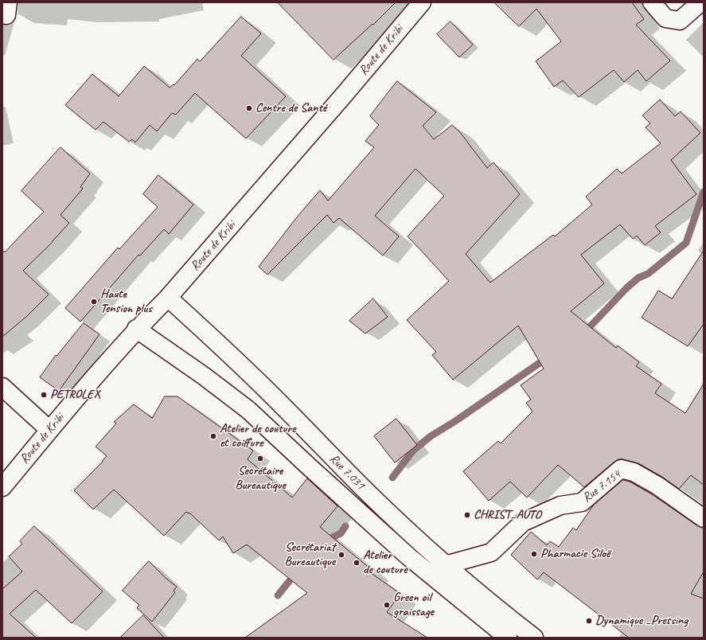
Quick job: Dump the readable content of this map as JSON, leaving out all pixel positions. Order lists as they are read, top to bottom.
{
  "streets": {
    "main road": ["Route de Kribi", "Rue 7.031", "Rue 7.154"]
  },
  "crossings": [
    ["Route de Kribi", "Rue 7.031"],
    ["Rue 7.031", "Rue 7.154"]
  ],
  "places": [
    "Centre de Santé",
    "Haute Tension plus",
    "PETROLEX",
    "Atelier de couture et coiffure",
    "Secrétaire Bureautique",
    "CHRIST_AUTO",
    "Pharmacie Siloë",
    "Secrétariat Bureautique",
    "Atelier de couture",
    "Green oil graissage",
    "Dynamique _Pressing"
  ]
}
